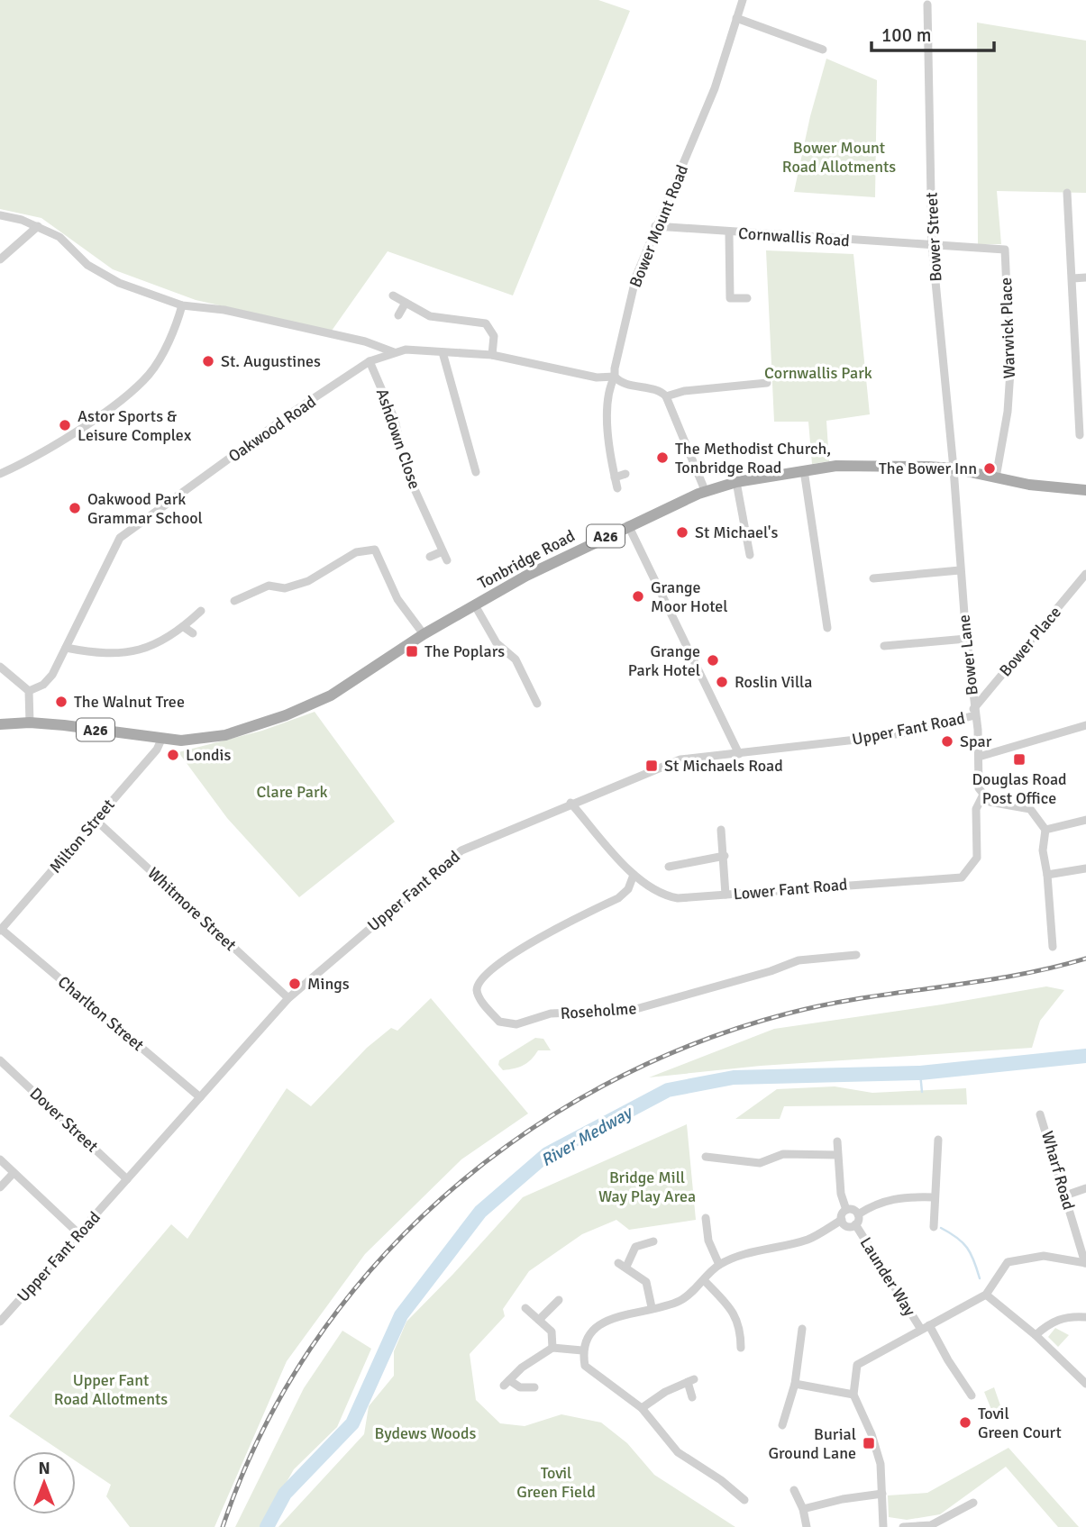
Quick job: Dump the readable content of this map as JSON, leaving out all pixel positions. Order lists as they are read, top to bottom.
{
  "streets": {
    "main road": ["A26", "Tonbridge Road"],
    "street": [
      "Bower Mount Road",
      "Cornwallis Road",
      "Bower Street",
      "Warwick Place",
      "Oakwood Road",
      "Ashdown Close",
      "Bower Place",
      "Bower Lane",
      "Upper Fant Road",
      "Milton Street",
      "Lower Fant Road",
      "Whitmore Street",
      "Roseholme",
      "Charlton Street",
      "Dover Street",
      "Wharf Road",
      "Launder Way"
    ]
  },
  "crossings": [
    ["Bower Mount Road", "Cornwallis Road"],
    ["Bower Mount Road", "Oakwood Road"],
    ["Cornwallis Road", "Bower Street"],
    ["Cornwallis Road", "Warwick Place"],
    ["Bower Street", "Warwick Place"],
    ["Bower Street", "Tonbridge Road"],
    ["Bower Street", "Bower Lane"],
    ["Warwick Place", "Tonbridge Road"],
    ["Oakwood Road", "Ashdown Close"],
    ["Tonbridge Road", "Bower Lane"],
    ["Tonbridge Road", "Milton Street"],
    ["Bower Place", "Bower Lane"],
    ["Bower Place", "Upper Fant Road"],
    ["Bower Lane", "Upper Fant Road"],
    ["Bower Lane", "Lower Fant Road"],
    ["Upper Fant Road", "Lower Fant Road"],
    ["Upper Fant Road", "Whitmore Street"],
    ["Upper Fant Road", "Charlton Street"],
    ["Upper Fant Road", "Dover Street"],
    ["Milton Street", "Whitmore Street"],
    ["Milton Street", "Charlton Street"],
    ["Lower Fant Road", "Roseholme"]
  ],
  "water": ["River Medway"],
  "parks": [
    "Bower Mount Road Allotments",
    "Cornwallis Park",
    "Clare Park",
    "Bridge Mill Way Play Area",
    "Upper Fant Road Allotments",
    "Bydews Woods",
    "Tovil Green Field"
  ],
  "places": {
    "other": [
      "St. Augustines",
      "Astor Sports & Leisure Complex",
      "The Methodist Church, Tonbridge Road",
      "The Bower Inn",
      "Oakwood Park Grammar School",
      "St Michael's",
      "Grange Moor Hotel",
      "Grange Park Hotel",
      "Roslin Villa",
      "The Walnut Tree",
      "Spar",
      "Londis",
      "Mings",
      "Tovil Green Court"
    ],
    "transit": [
      "The Poplars",
      "Douglas Road Post Office",
      "St Michaels Road",
      "Burial Ground Lane"
    ]
  },
  "scale_bar": "100 m",
  "north": "top"
}
